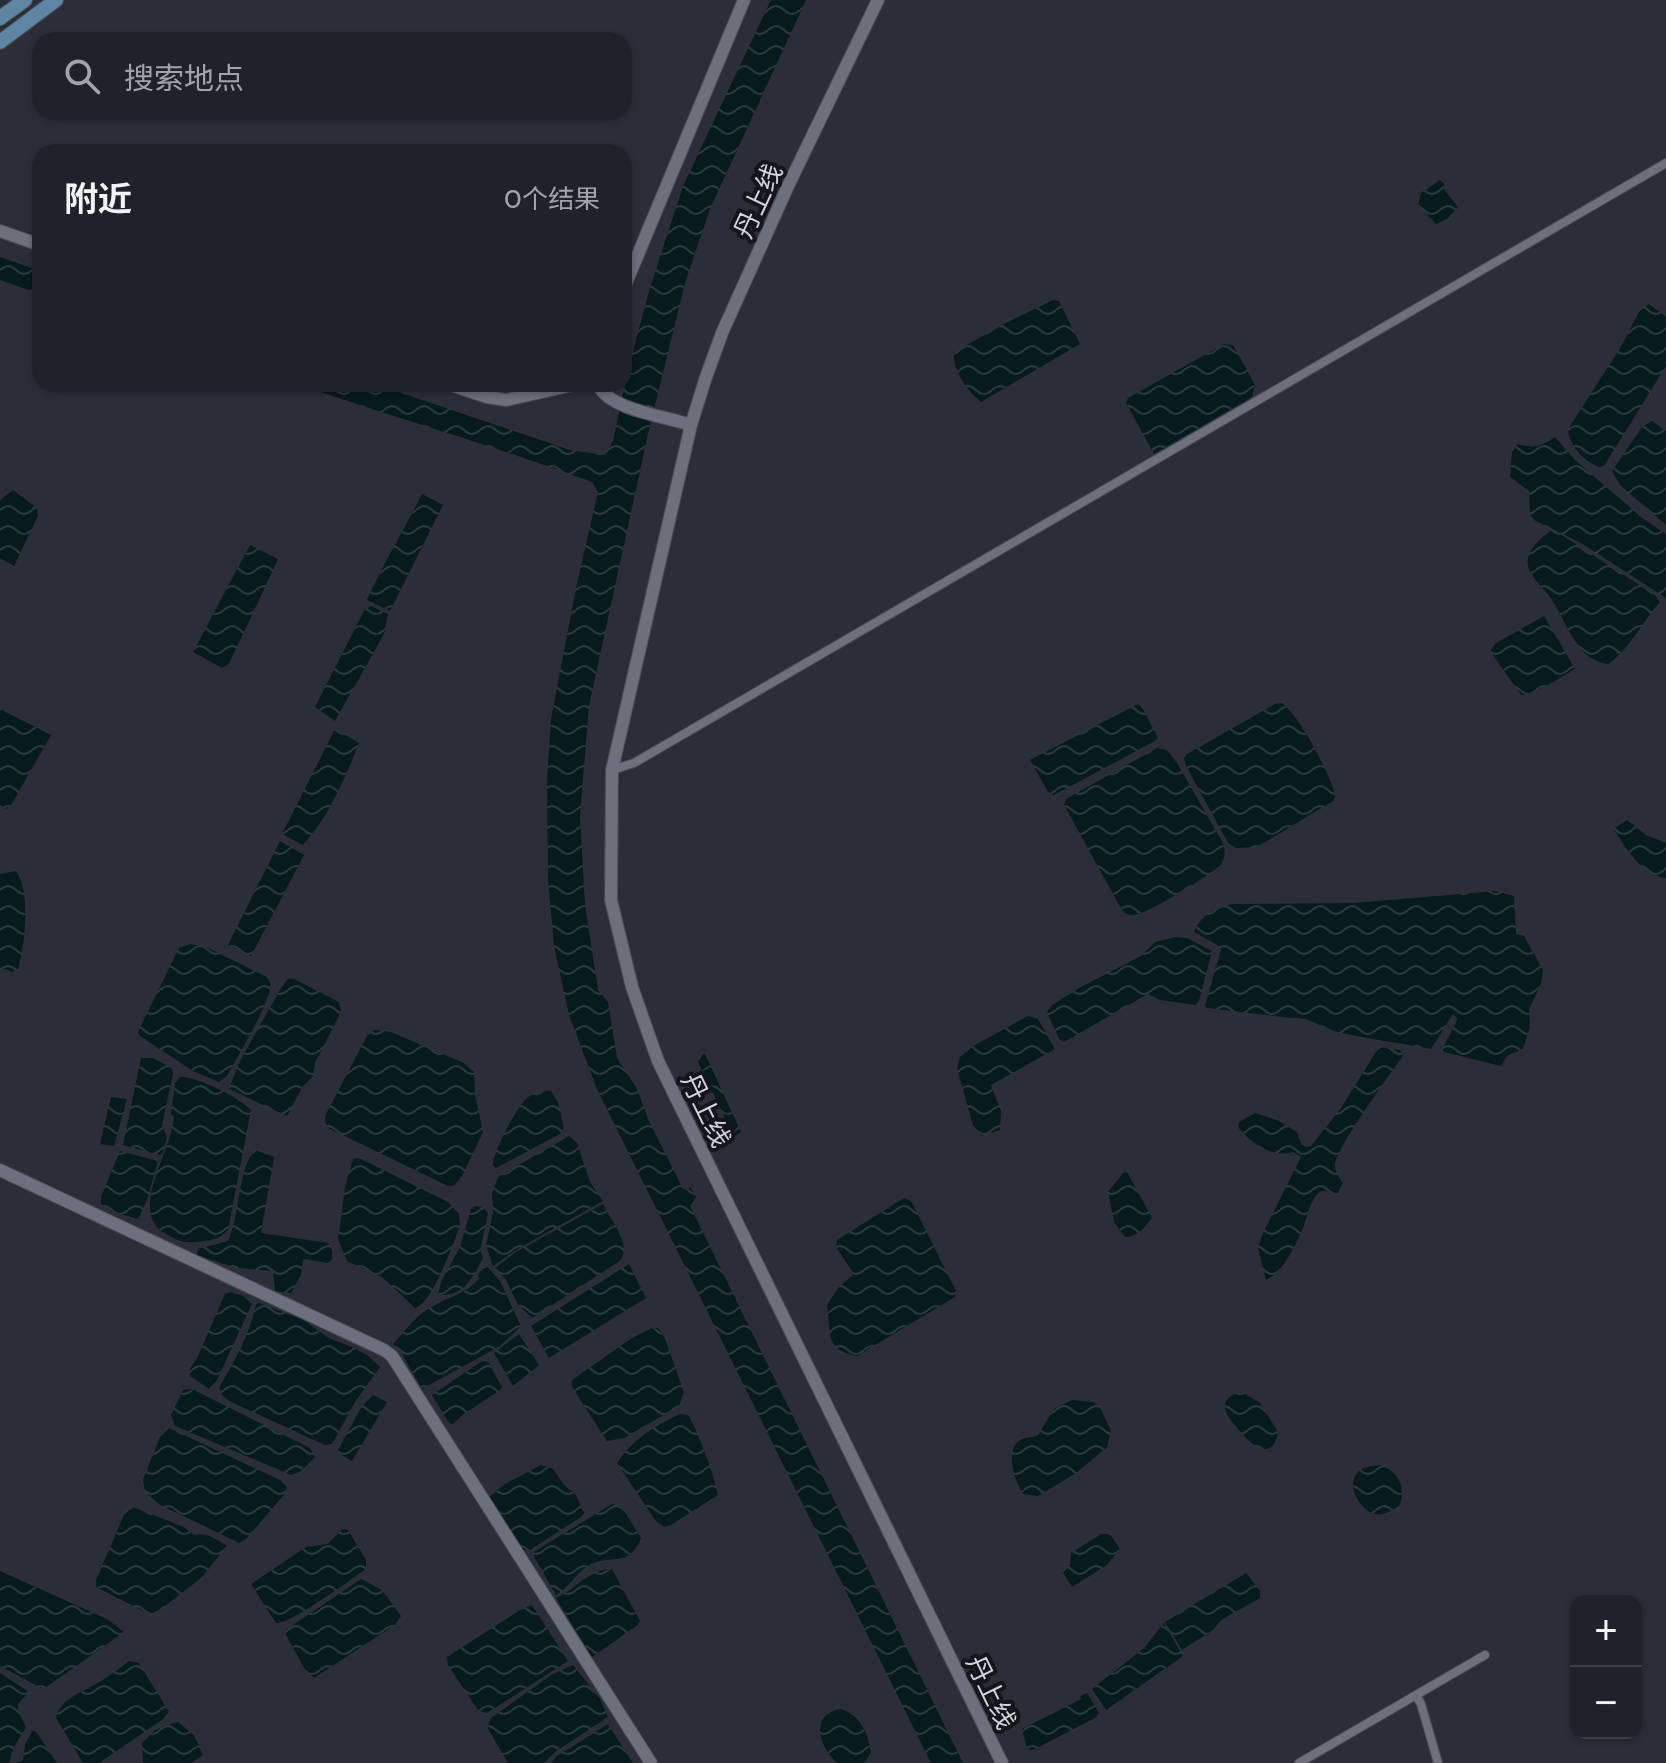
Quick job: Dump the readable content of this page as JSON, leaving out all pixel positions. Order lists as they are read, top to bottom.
{
  "streets": {
    "main road": ["丹上线"]
  },
  "page": {
    "search": "搜索地点",
    "heading": ["附近", "0个结果"],
    "map_buttons": ["+", "−"]
  }
}
